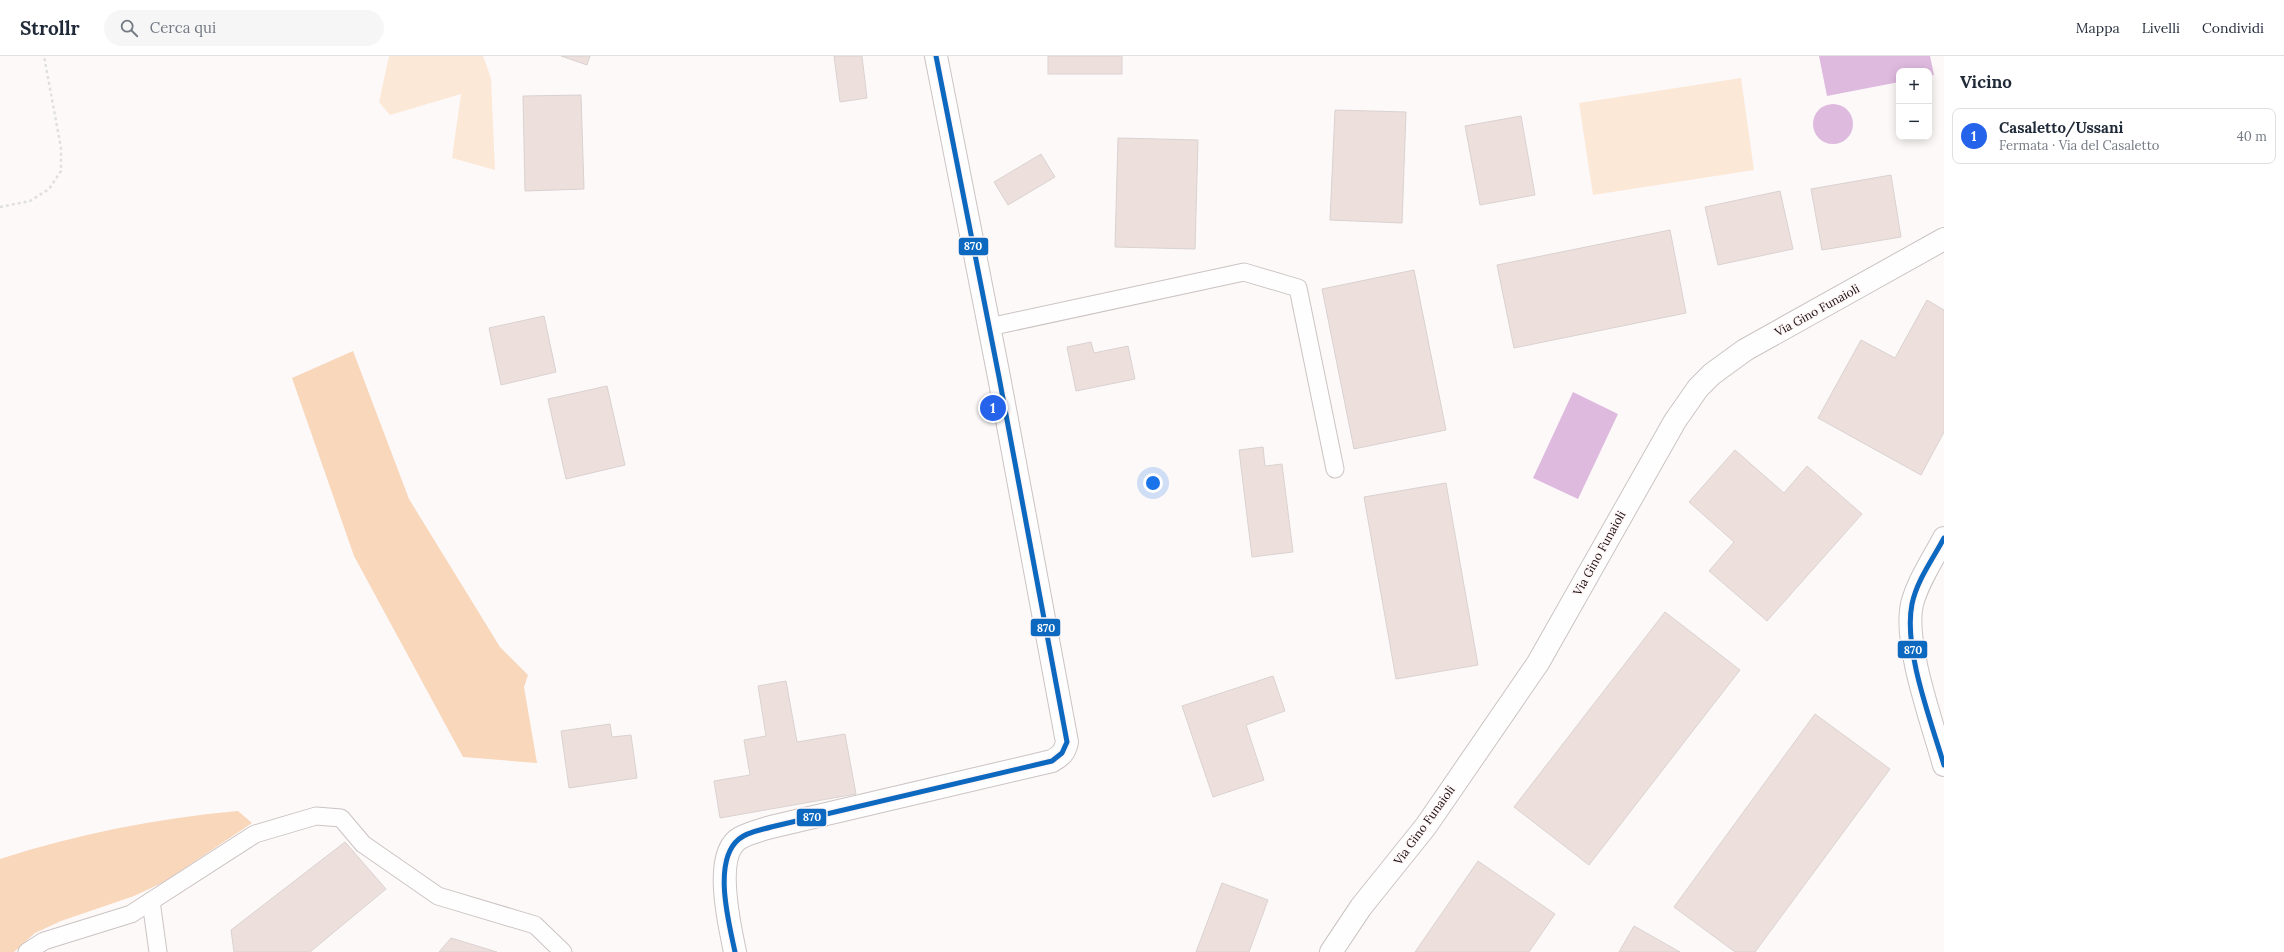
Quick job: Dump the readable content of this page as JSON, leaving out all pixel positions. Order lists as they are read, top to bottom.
{
  "streets": {
    "street": ["Via Gino Funaioli"]
  },
  "lines": ["transit line 870"],
  "page": {
    "header": "Strollr",
    "search": "Cerca qui",
    "nav": ["Mappa", "Livelli", "Condividi"],
    "heading": "Vicino",
    "map_buttons": ["+", "−"],
    "list": [
      {
        "mark": "1",
        "name": "Casaletto/Ussani",
        "note": "Fermata · Via del Casaletto",
        "value": "40 m"
      }
    ],
    "pins": "1"
  }
}
